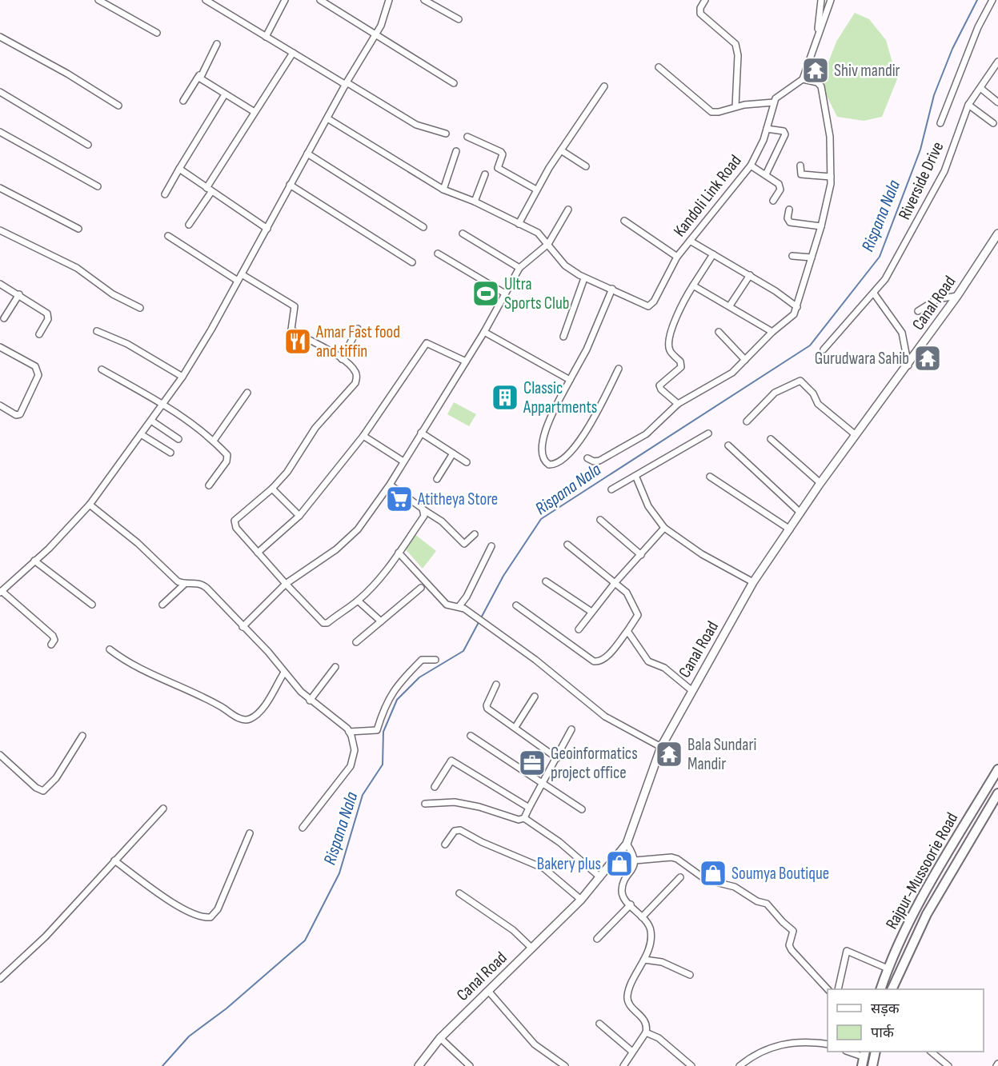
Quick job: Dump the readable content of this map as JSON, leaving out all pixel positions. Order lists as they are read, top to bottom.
{
  "streets": {
    "main road": ["Rajpur-Mussoorie Road"],
    "street": ["Riverside Drive", "Kandoli Link Road", "Canal Road"]
  },
  "water": ["Rispana Nala"],
  "places": {
    "temple": ["Shiv mandir", "Gurudwara Sahib", "Bala Sundari Mandir"],
    "sports": ["Ultra Sports Club"],
    "restaurant": ["Amar Fast food and tiffin"],
    "building": ["Classic Appartments"],
    "supermarket": ["Atitheya Store"],
    "office": ["Geoinformatics project office"],
    "shop": ["Bakery plus", "Soumya Boutique"]
  },
  "legend": ["सड़क", "पार्क"]
}
